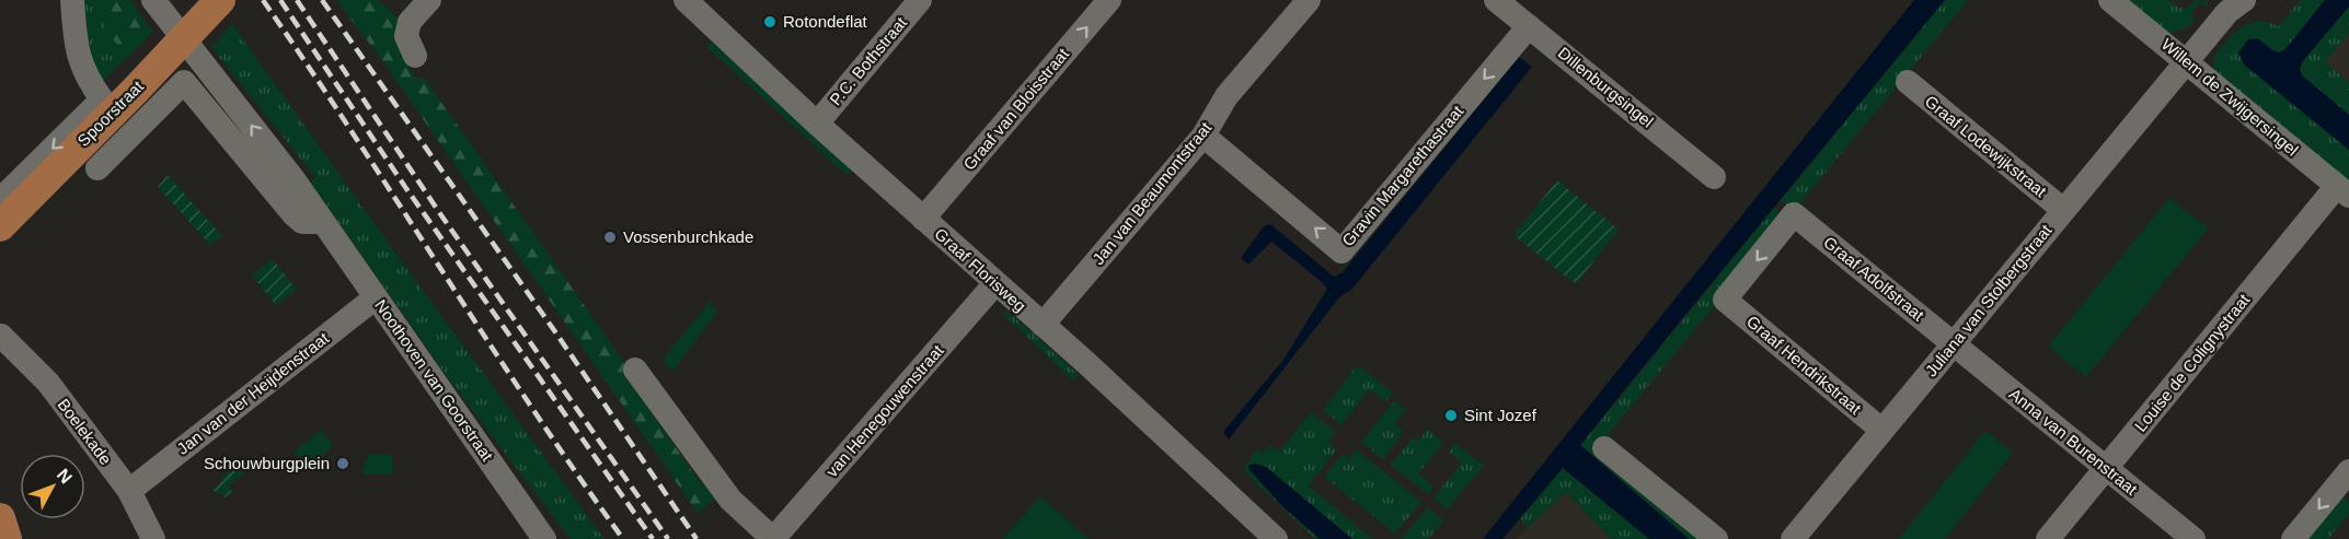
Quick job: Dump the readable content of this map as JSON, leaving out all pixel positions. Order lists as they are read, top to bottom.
{
  "streets": {
    "main road": ["Spoorstraat"],
    "street": [
      "P.C. Bothstraat",
      "Dillenburgsingel",
      "Willem de Zwijgersingel",
      "Graaf van Bloisstraat",
      "Graaf Lodewijkstraat",
      "Gravin Margarethastraat",
      "Jan van Beaumontstraat",
      "Graaf Florisweg",
      "Graaf Adolfstraat",
      "Juliana van Stolbergstraat",
      "Louise de Colignystraat",
      "Graaf Hendrikstraat",
      "Noothoven van Goorstraat",
      "Jan van der Heijdenstraat",
      "van Henegouwenstraat",
      "Boelekade",
      "Anna van Burenstraat"
    ]
  },
  "crossings": [
    ["P.C. Bothstraat", "Graaf Florisweg"],
    ["Dillenburgsingel", "Gravin Margarethastraat"],
    ["Willem de Zwijgersingel", "Juliana van Stolbergstraat"],
    ["Willem de Zwijgersingel", "Louise de Colignystraat"],
    ["Graaf van Bloisstraat", "Graaf Florisweg"],
    ["Spoorstraat", "Noothoven van Goorstraat"],
    ["Graaf Lodewijkstraat", "Juliana van Stolbergstraat"],
    ["Gravin Margarethastraat", "Jan van Beaumontstraat"],
    ["Jan van Beaumontstraat", "Graaf Florisweg"],
    ["Graaf Florisweg", "van Henegouwenstraat"],
    ["Graaf Adolfstraat", "Juliana van Stolbergstraat"],
    ["Graaf Adolfstraat", "Graaf Hendrikstraat"],
    ["Graaf Adolfstraat", "Anna van Burenstraat"],
    ["Juliana van Stolbergstraat", "Graaf Hendrikstraat"],
    ["Juliana van Stolbergstraat", "Anna van Burenstraat"],
    ["Louise de Colignystraat", "Anna van Burenstraat"],
    ["Noothoven van Goorstraat", "Jan van der Heijdenstraat"],
    ["Jan van der Heijdenstraat", "Boelekade"]
  ],
  "one_way": ["Graaf van Bloisstraat", "Noothoven van Goorstraat"],
  "places": [
    "Rotondeflat",
    "Vossenburchkade",
    "Sint Jozef",
    "Schouwburgplein"
  ],
  "north": "top right"
}
